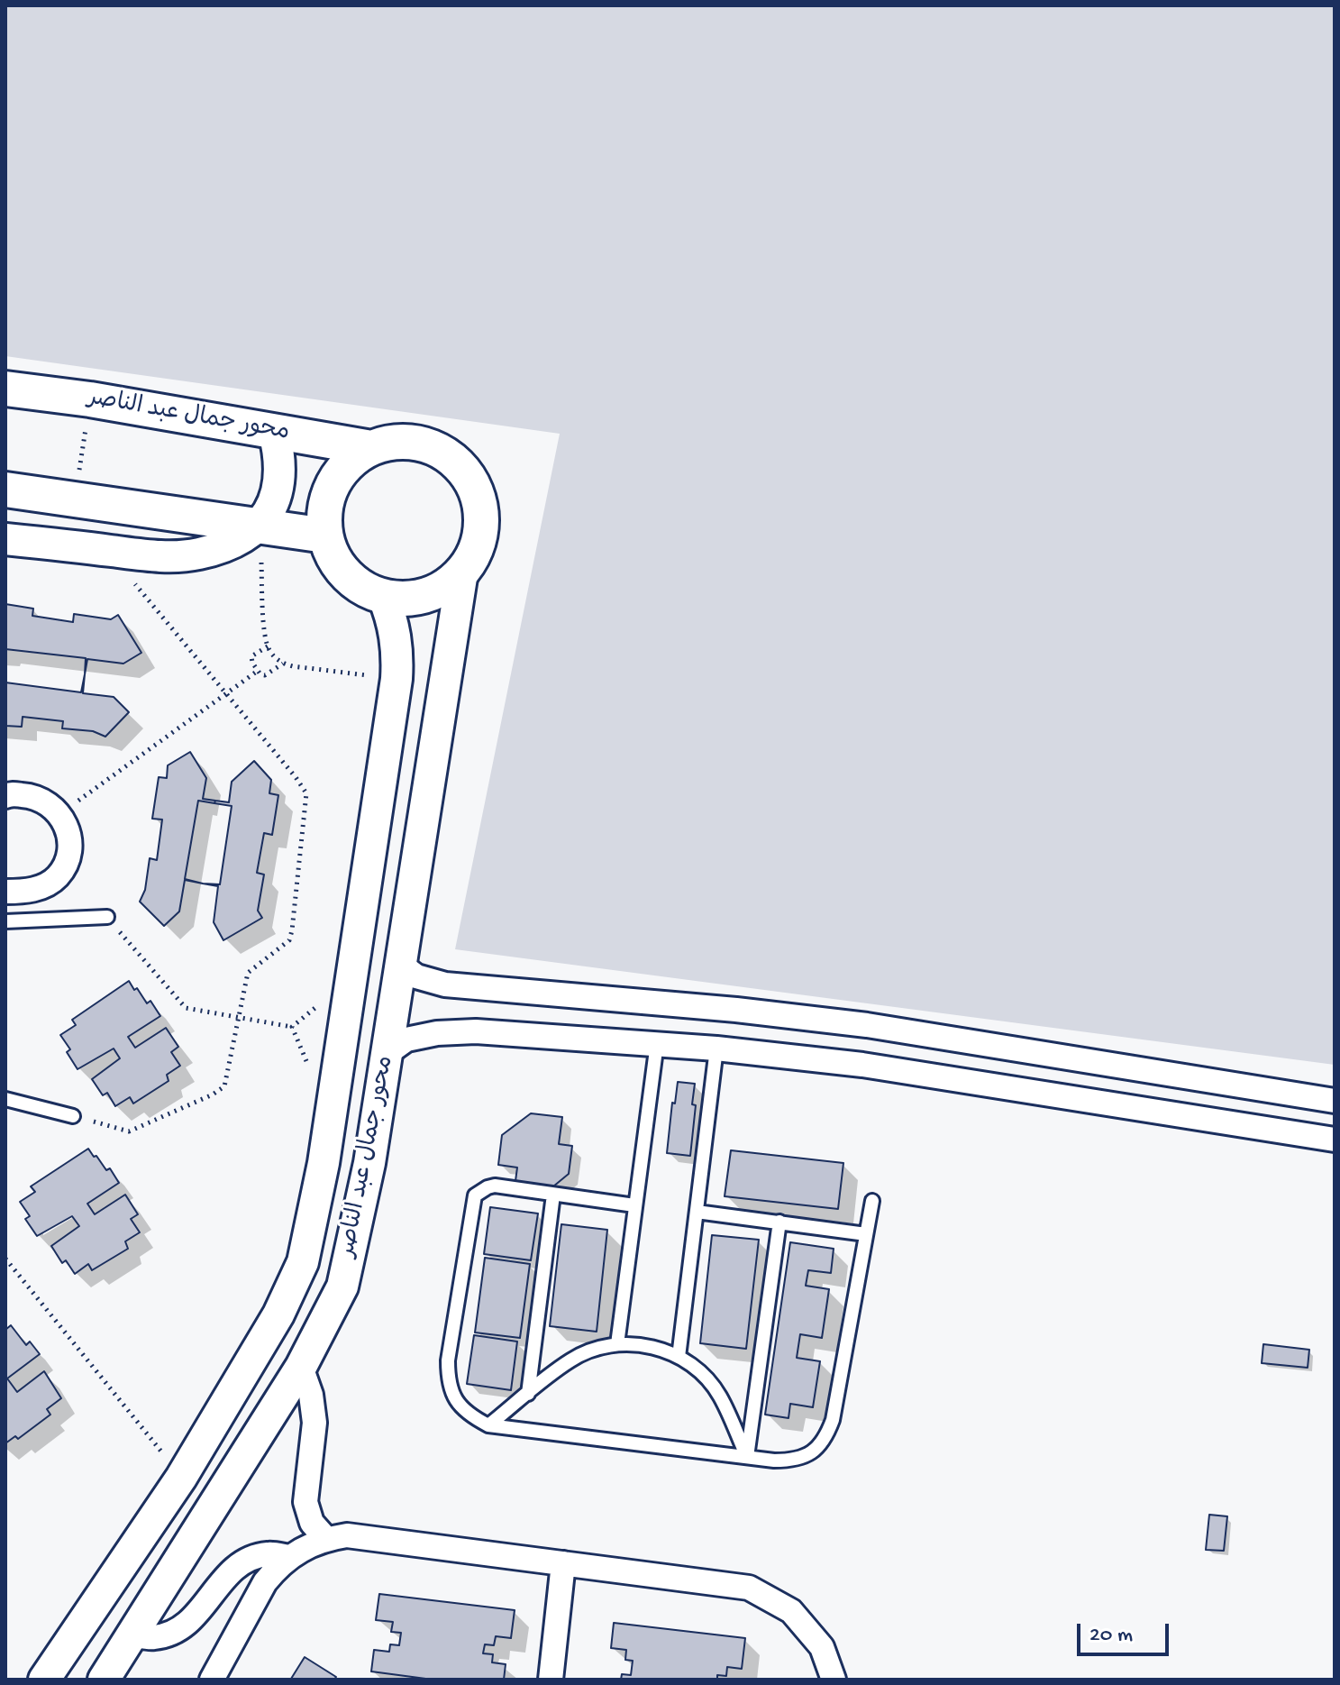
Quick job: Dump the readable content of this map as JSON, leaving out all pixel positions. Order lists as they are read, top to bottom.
{
  "streets": {
    "main road": ["محور جمال عبد الناصر"]
  },
  "scale_bar": "20 m"
}
